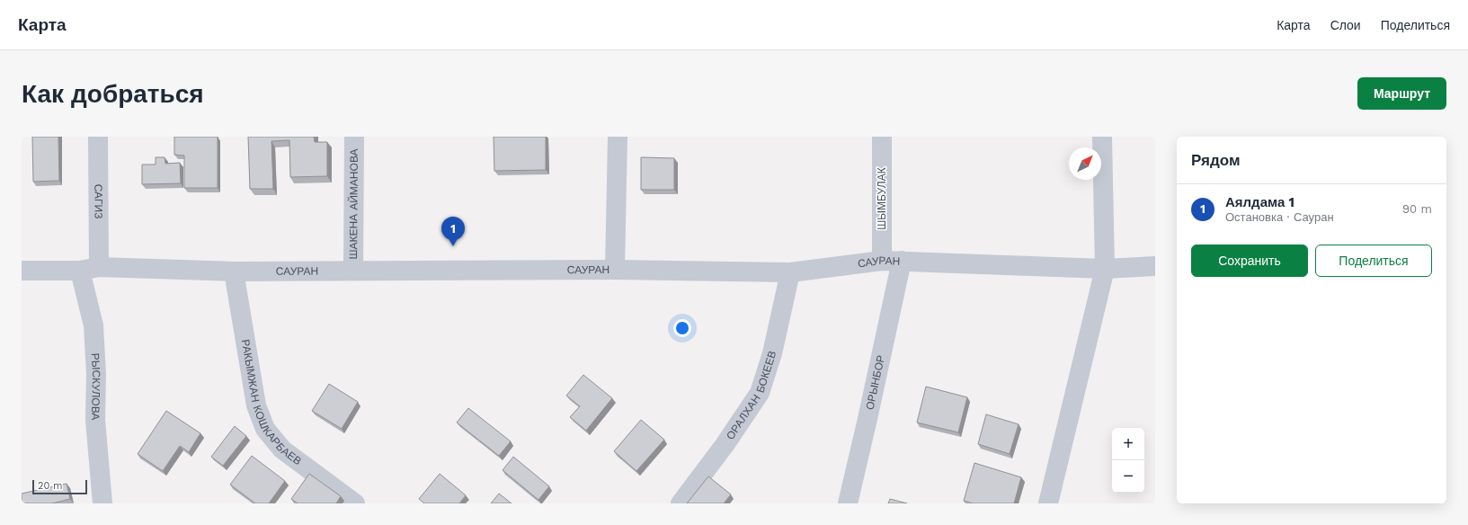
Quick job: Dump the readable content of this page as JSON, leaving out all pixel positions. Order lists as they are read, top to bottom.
{
  "streets": {
    "street": [
      "ШЫМБУЛАК",
      "САГИЗ",
      "ШАКЕНА АЙМАНОВА",
      "САУРАН",
      "ОРЫНБОР",
      "РЫСКУЛОВА",
      "ОРАЛХАН БОКЕЕВ",
      "РАКЫМЖАН КОШКАРБАЕВ"
    ]
  },
  "crossings": [
    ["ШЫМБУЛАК", "САУРАН"],
    ["САГИЗ", "САУРАН"],
    ["ШАКЕНА АЙМАНОВА", "САУРАН"],
    ["САУРАН", "ОРЫНБОР"],
    ["САУРАН", "РЫСКУЛОВА"],
    ["САУРАН", "ОРАЛХАН БОКЕЕВ"],
    ["САУРАН", "РАКЫМЖАН КОШКАРБАЕВ"]
  ],
  "scale_bar": "20 m",
  "north": "top right",
  "page": {
    "header": "Карта",
    "nav": ["Карта", "Слои", "Поделиться"],
    "buttons": [
      "Маршрут",
      ["Сохранить", "Поделиться"]
    ],
    "title": "Как добраться",
    "heading": "Рядом",
    "list": [
      {
        "mark": "1",
        "name": "Аялдама 1",
        "note": "Остановка · Сауран",
        "value": "90 m"
      }
    ],
    "pins": "1",
    "map_buttons": ["+", "−"],
    "scale": "20 m"
  }
}
